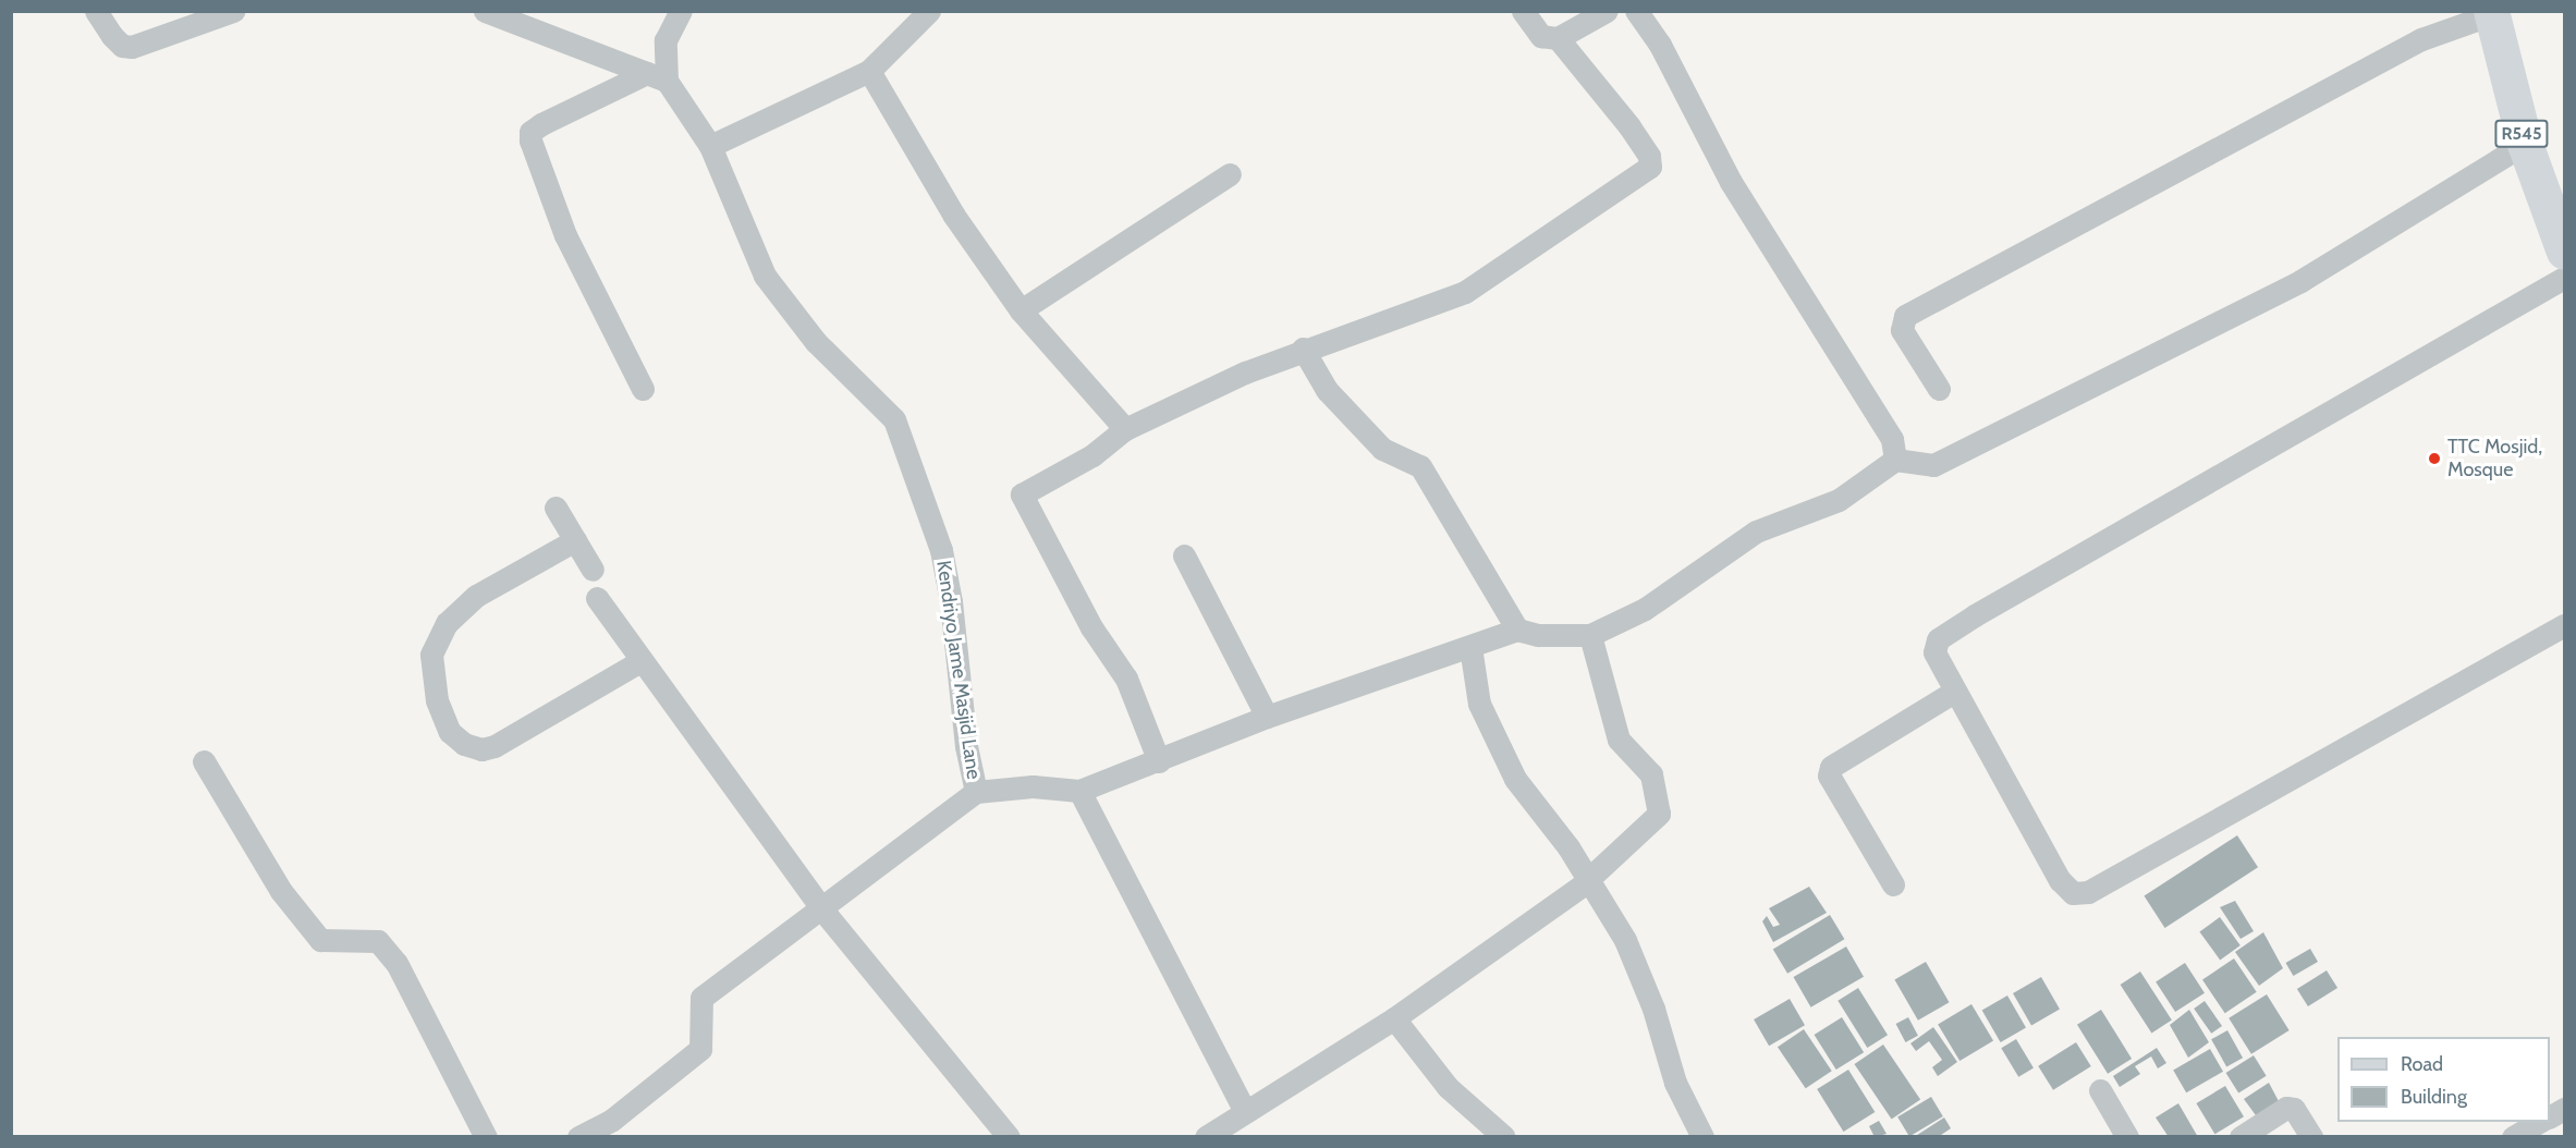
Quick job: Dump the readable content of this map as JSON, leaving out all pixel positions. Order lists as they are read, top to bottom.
{
  "streets": {
    "main road": ["R545"],
    "street": ["Kendriyo Jame Masjid Lane"]
  },
  "places": ["TTC Mosjid, Mosque"],
  "legend": ["Road", "Building"]
}
